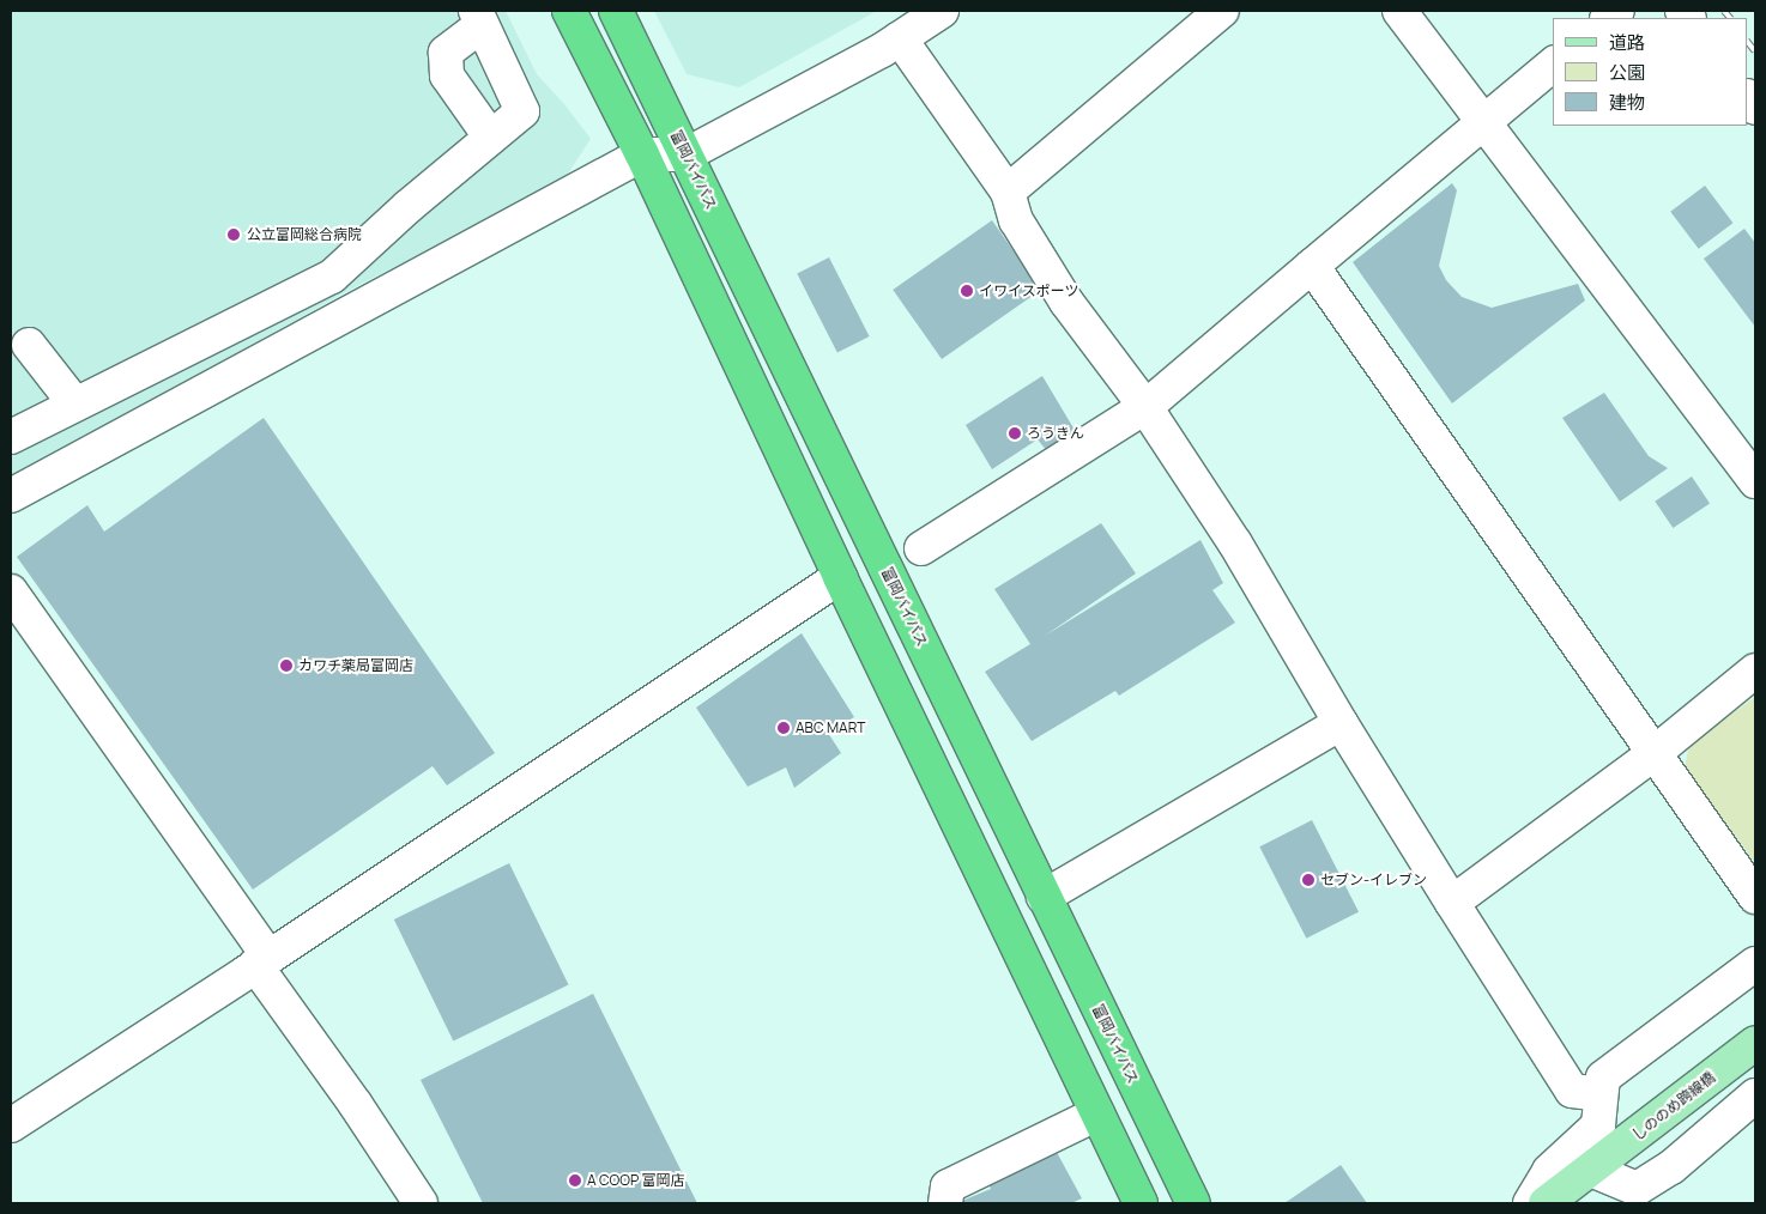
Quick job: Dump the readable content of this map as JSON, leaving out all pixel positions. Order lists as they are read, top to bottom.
{
  "streets": {
    "highway": ["富岡バイパス"],
    "main road": ["しののめ跨線橋"]
  },
  "places": [
    "公立富岡総合病院",
    "イワイスポーツ",
    "ろうきん",
    "カワチ薬局富岡店",
    "ABC MART",
    "セブン-イレブン",
    "A COOP 富岡店"
  ],
  "legend": ["道路", "公園", "建物"]
}
